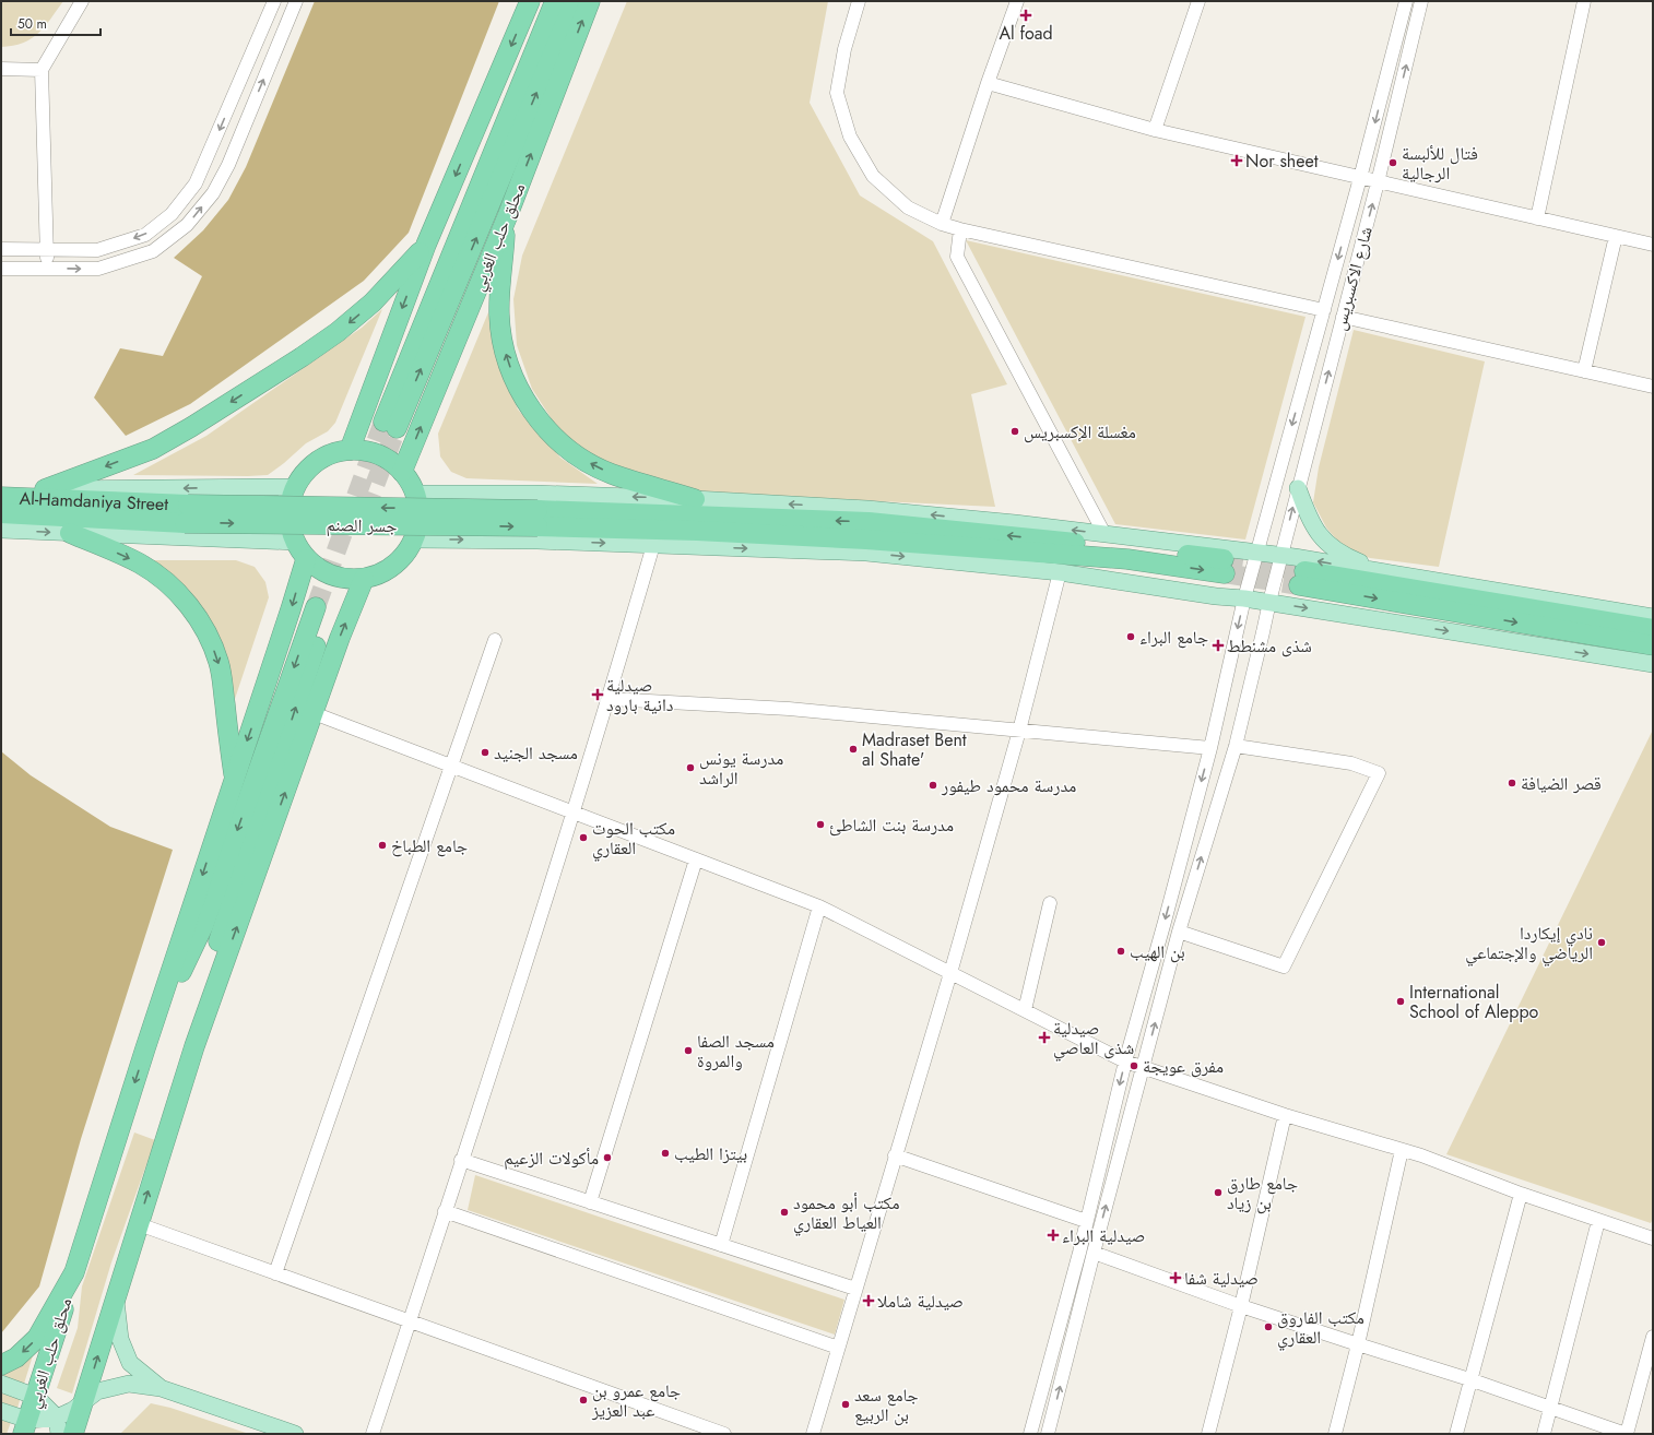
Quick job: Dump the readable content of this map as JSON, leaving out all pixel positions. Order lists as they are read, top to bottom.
{
  "streets": {
    "highway": ["محلق حلب الغربي", "Al-Hamdaniya Street", "جسر الصنم"],
    "street": ["شارع الاكسبريس"]
  },
  "crossings": [
    ["Al-Hamdaniya Street", "جسر الصنم"]
  ],
  "places": {
    "health": [
      "Al foad",
      "Nor sheet",
      "شذى مشنطط",
      "صيدلية دانية بارود",
      "صيدلية شذى العاصي",
      "صيدلية البراء",
      "صيدلية شفا",
      "صيدلية شاملا"
    ],
    "other": [
      "فتال للألبسة الرجالية",
      "مغسلة الإكسبريس",
      "جامع البراء",
      "Madraset Bent al Shate'",
      "مسجد الجنيد",
      "مدرسة يونس الراشد",
      "قصر الضيافة",
      "مدرسة محمود طيفور",
      "مدرسة بنت الشاطئ",
      "مكتب الحوت العقاري",
      "جامع الطباخ",
      "نادي إيكاردا الرياضي والإجتماعي",
      "بن الهيب",
      "International School of Aleppo",
      "مسجد الصفا والمروة",
      "مفرق عويجة",
      "بيتزا الطيب",
      "مأكولات الزعيم",
      "جامع طارق بن زياد",
      "مكتب أبو محمود العياط العقاري",
      "مكتب الفاروق العقاري",
      "جامع عمرو بن عبد العزيز",
      "جامع سعد بن الربيع"
    ]
  },
  "scale_bar": "50 m"
}
